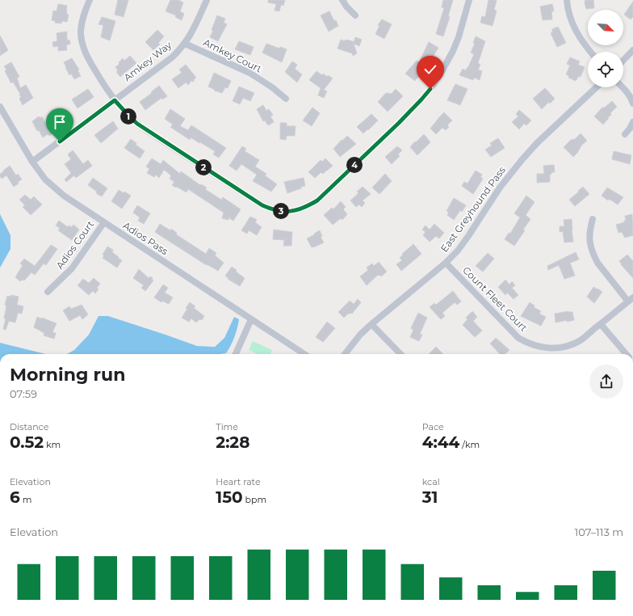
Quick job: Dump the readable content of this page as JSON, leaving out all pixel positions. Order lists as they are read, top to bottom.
{
  "streets": {
    "street": [
      "Amkey Court",
      "Amkey Way",
      "East Greyhound Pass",
      "Adios Pass",
      "Adios Court",
      "Count Fleet Court"
    ]
  },
  "crossings": [
    ["Amkey Court", "Amkey Way"],
    ["Amkey Way", "Adios Pass"],
    ["East Greyhound Pass", "Count Fleet Court"],
    ["Adios Pass", "Adios Court"]
  ],
  "north": "bottom right",
  "page": {
    "pins": [
      "1",
      "4",
      "2",
      "3"
    ],
    "heading": ["Morning run", "07:59"],
    "stats": [
      ["Distance", "0.52 km"],
      ["Time", "2:28"],
      ["Pace", "4:44 /km"],
      ["Elevation", "6 m"],
      ["Heart rate", "150 bpm"],
      ["kcal", "31"]
    ],
    "chart": ["Elevation", "107–113 m"]
  }
}
